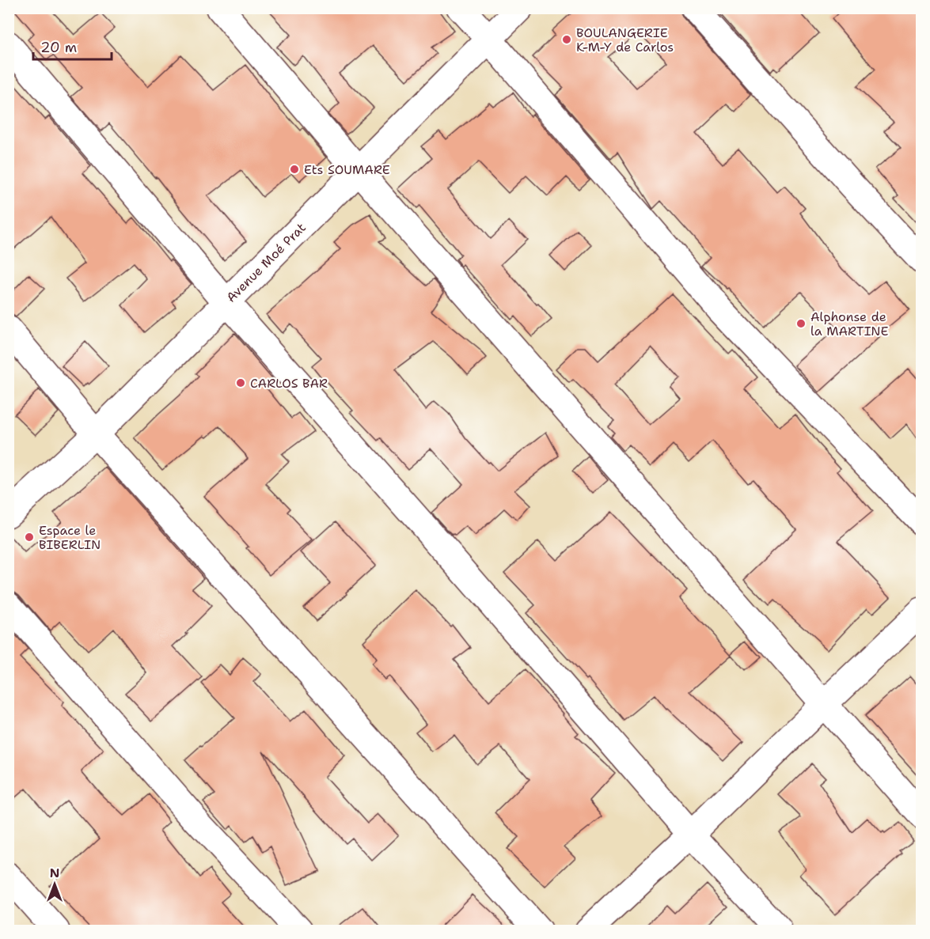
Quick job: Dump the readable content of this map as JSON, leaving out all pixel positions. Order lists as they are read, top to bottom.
{
  "streets": {
    "street": ["Avenue Moé Prat"]
  },
  "places": [
    "BOULANGERIE K-M-Y de Carlos",
    "Ets SOUMARE",
    "Alphonse de la MARTINE",
    "CARLOS BAR",
    "Espace le BIBERLIN"
  ],
  "scale_bar": "20 m",
  "north": "top"
}
